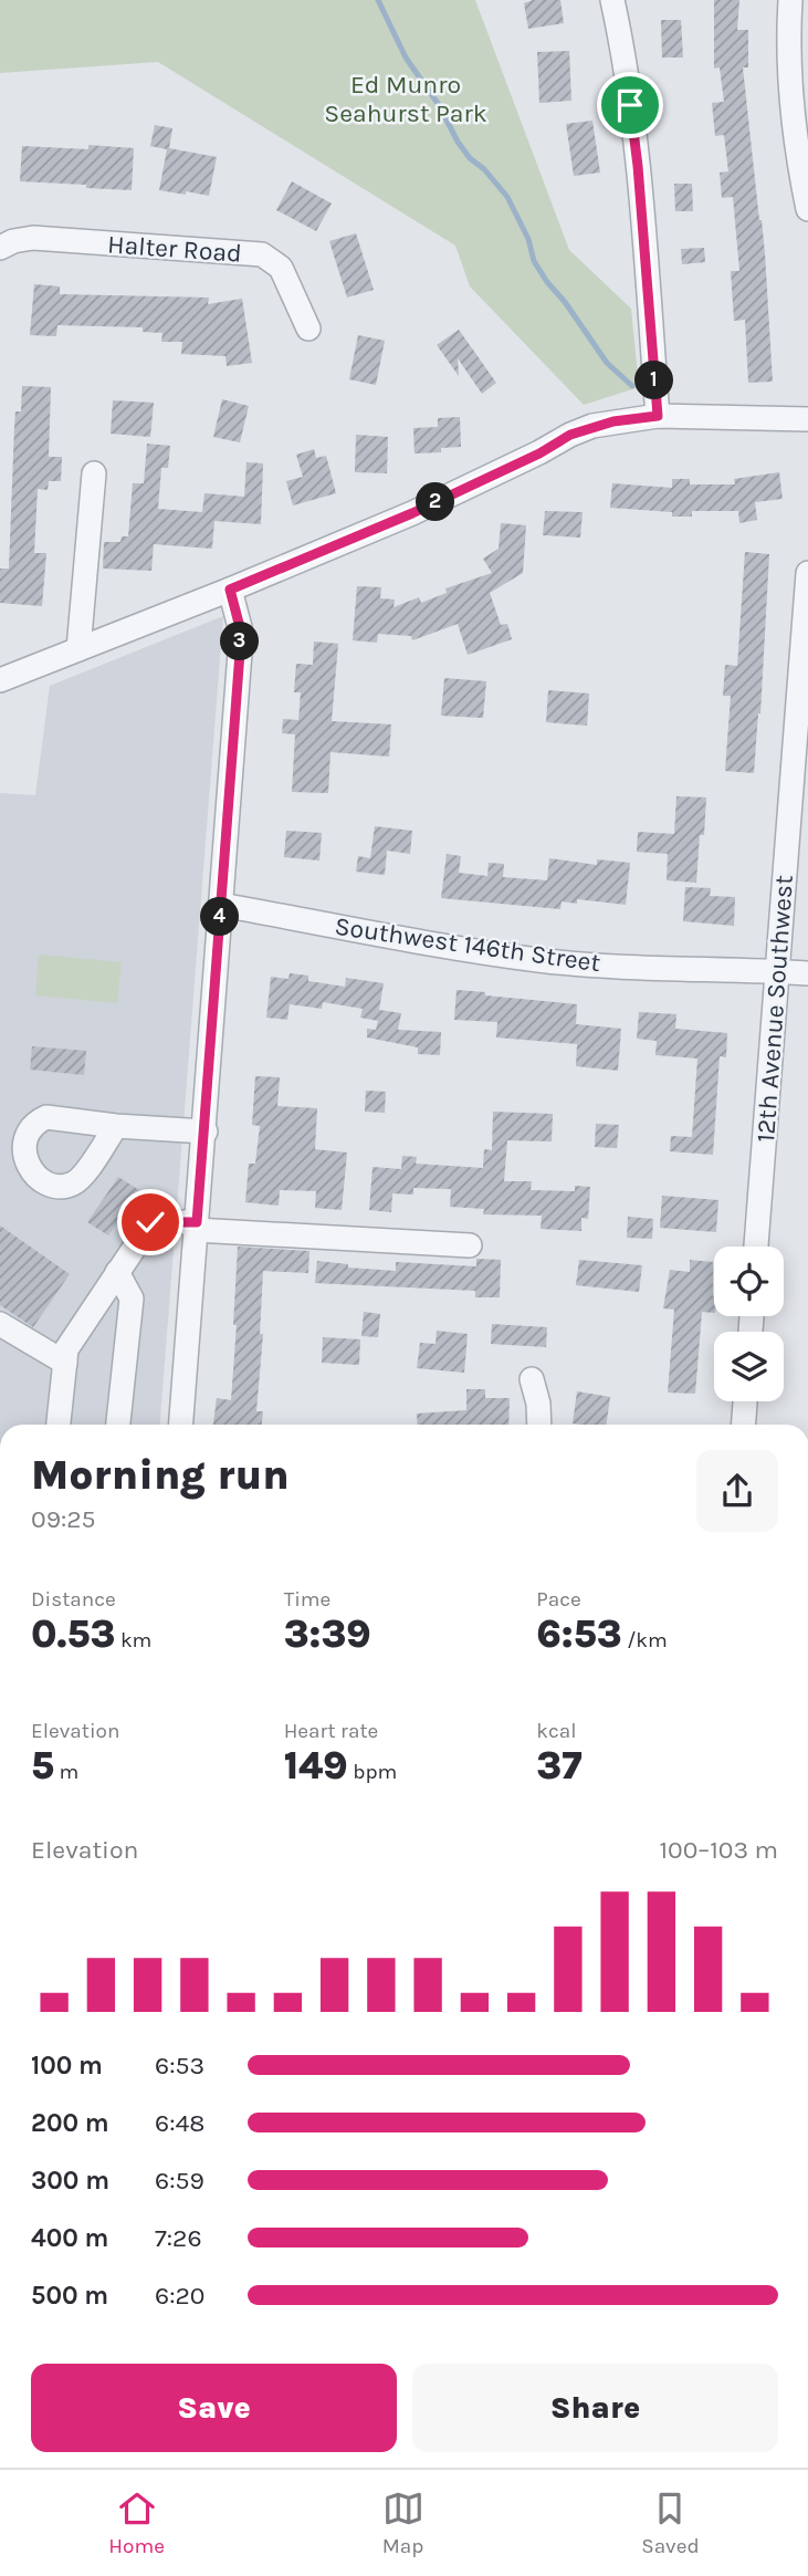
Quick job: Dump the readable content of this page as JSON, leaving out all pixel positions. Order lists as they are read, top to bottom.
{
  "streets": {
    "street": ["Halter Road", "Southwest 146th Street", "12th Avenue Southwest"]
  },
  "crossings": [
    ["Southwest 146th Street", "12th Avenue Southwest"]
  ],
  "parks": ["Ed Munro Seahurst Park"],
  "page": {
    "pins": [
      "1",
      "2",
      "3",
      "4"
    ],
    "heading": ["Morning run", "09:25"],
    "stats": [
      ["Distance", "0.53 km"],
      ["Time", "3:39"],
      ["Pace", "6:53 /km"],
      ["Elevation", "5 m"],
      ["Heart rate", "149 bpm"],
      ["kcal", "37"]
    ],
    "chart": ["Elevation", "100–103 m"],
    "list": [
      {
        "name": "100 m",
        "note": "6:53"
      },
      {
        "name": "200 m",
        "note": "6:48"
      },
      {
        "name": "300 m",
        "note": "6:59"
      },
      {
        "name": "400 m",
        "note": "7:26"
      },
      {
        "name": "500 m",
        "note": "6:20"
      }
    ],
    "buttons": ["Save", "Share"],
    "tabs": ["Home", "Map", "Saved"]
  }
}
